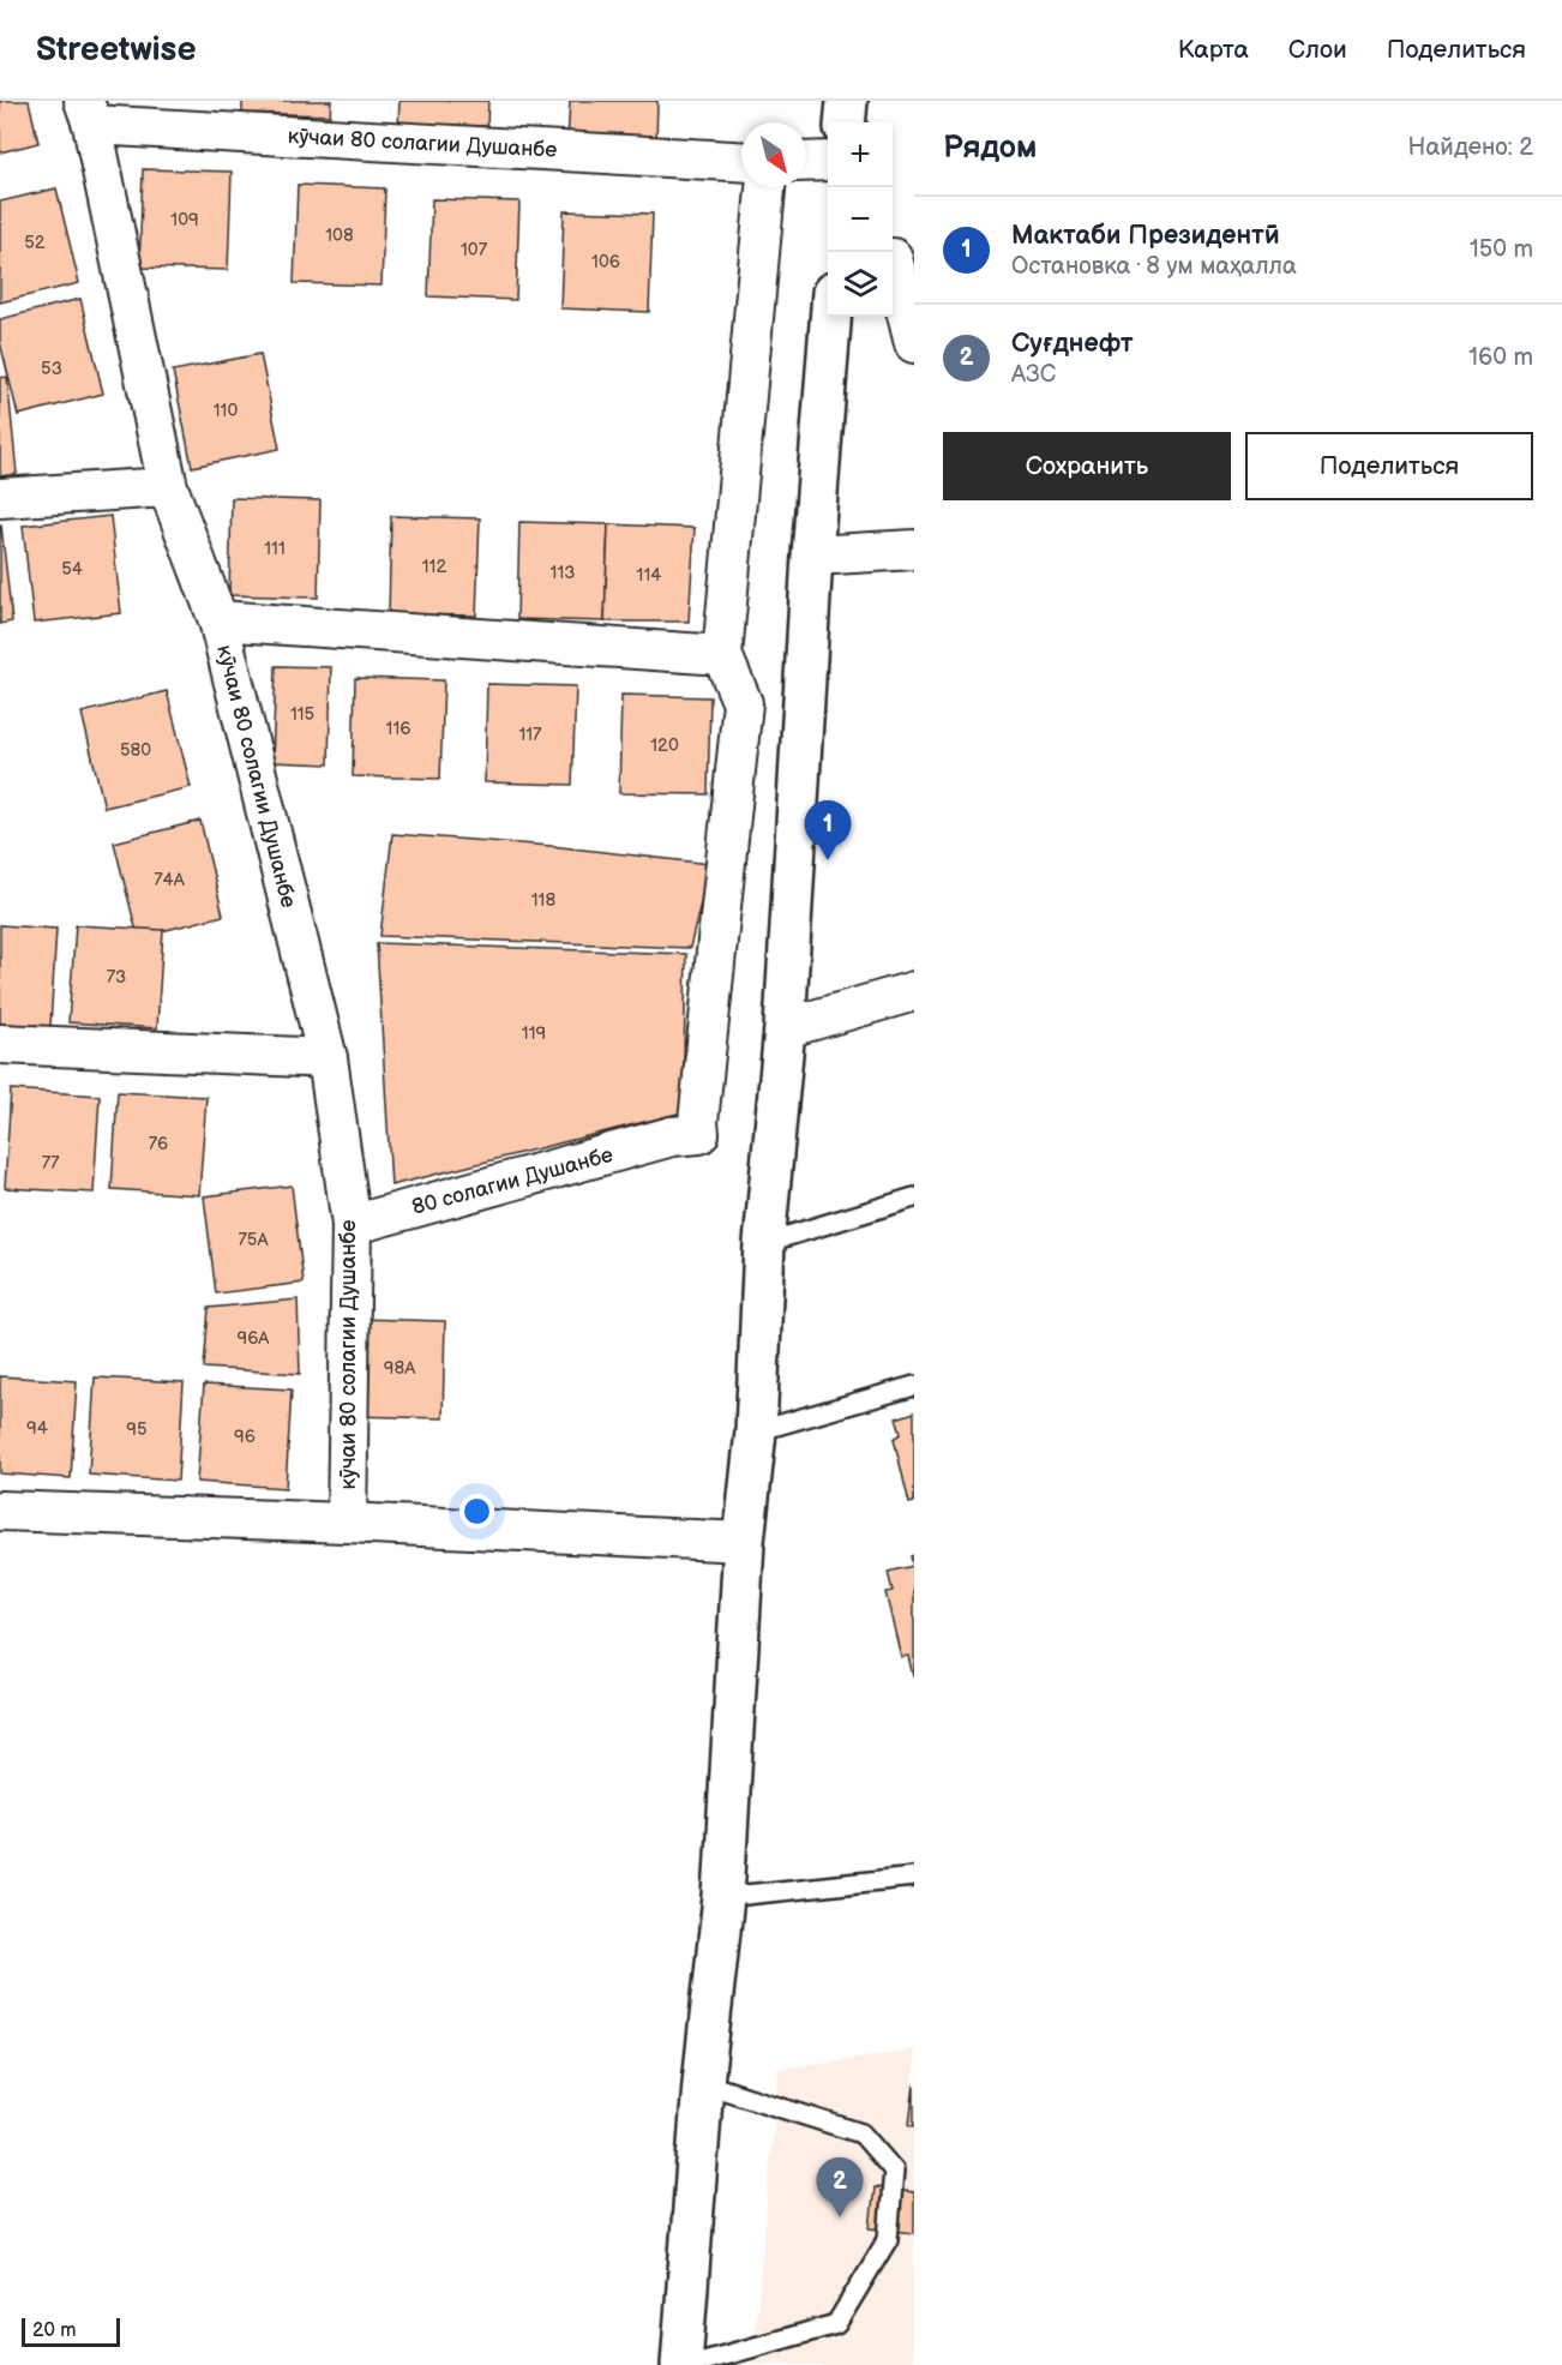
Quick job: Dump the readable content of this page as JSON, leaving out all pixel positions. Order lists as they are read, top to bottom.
{
  "streets": {
    "street": ["кӯчаи 80 солагии Душанбе", "80 солагии Душанбе"]
  },
  "crossings": [
    ["кӯчаи 80 солагии Душанбе", "80 солагии Душанбе"]
  ],
  "house_numbers": [
    "109",
    "108",
    "52",
    "107",
    "106",
    "53",
    "110",
    "111",
    "112",
    "54",
    "113",
    "114",
    "115",
    "116",
    "117",
    "120",
    "580",
    "74А",
    "118",
    "73",
    "119",
    "76",
    "77",
    "75А",
    "96А",
    "98А",
    "94",
    "95",
    "96"
  ],
  "scale_bar": "20 m",
  "north": "bottom right",
  "page": {
    "header": "Streetwise",
    "nav": ["Карта", "Слои", "Поделиться"],
    "heading": ["Рядом", "Найдено: 2"],
    "map_buttons": ["+", "−"],
    "list": [
      {
        "mark": "1",
        "name": "Мактаби Президентӣ",
        "note": "Остановка · 8 ум маҳалла",
        "value": "150 m"
      },
      {
        "mark": "2",
        "name": "Суғднефт",
        "note": "АЗС",
        "value": "160 m"
      }
    ],
    "buttons": ["Сохранить", "Поделиться"],
    "pins": ["1", "2"],
    "scale": "20 m"
  }
}
